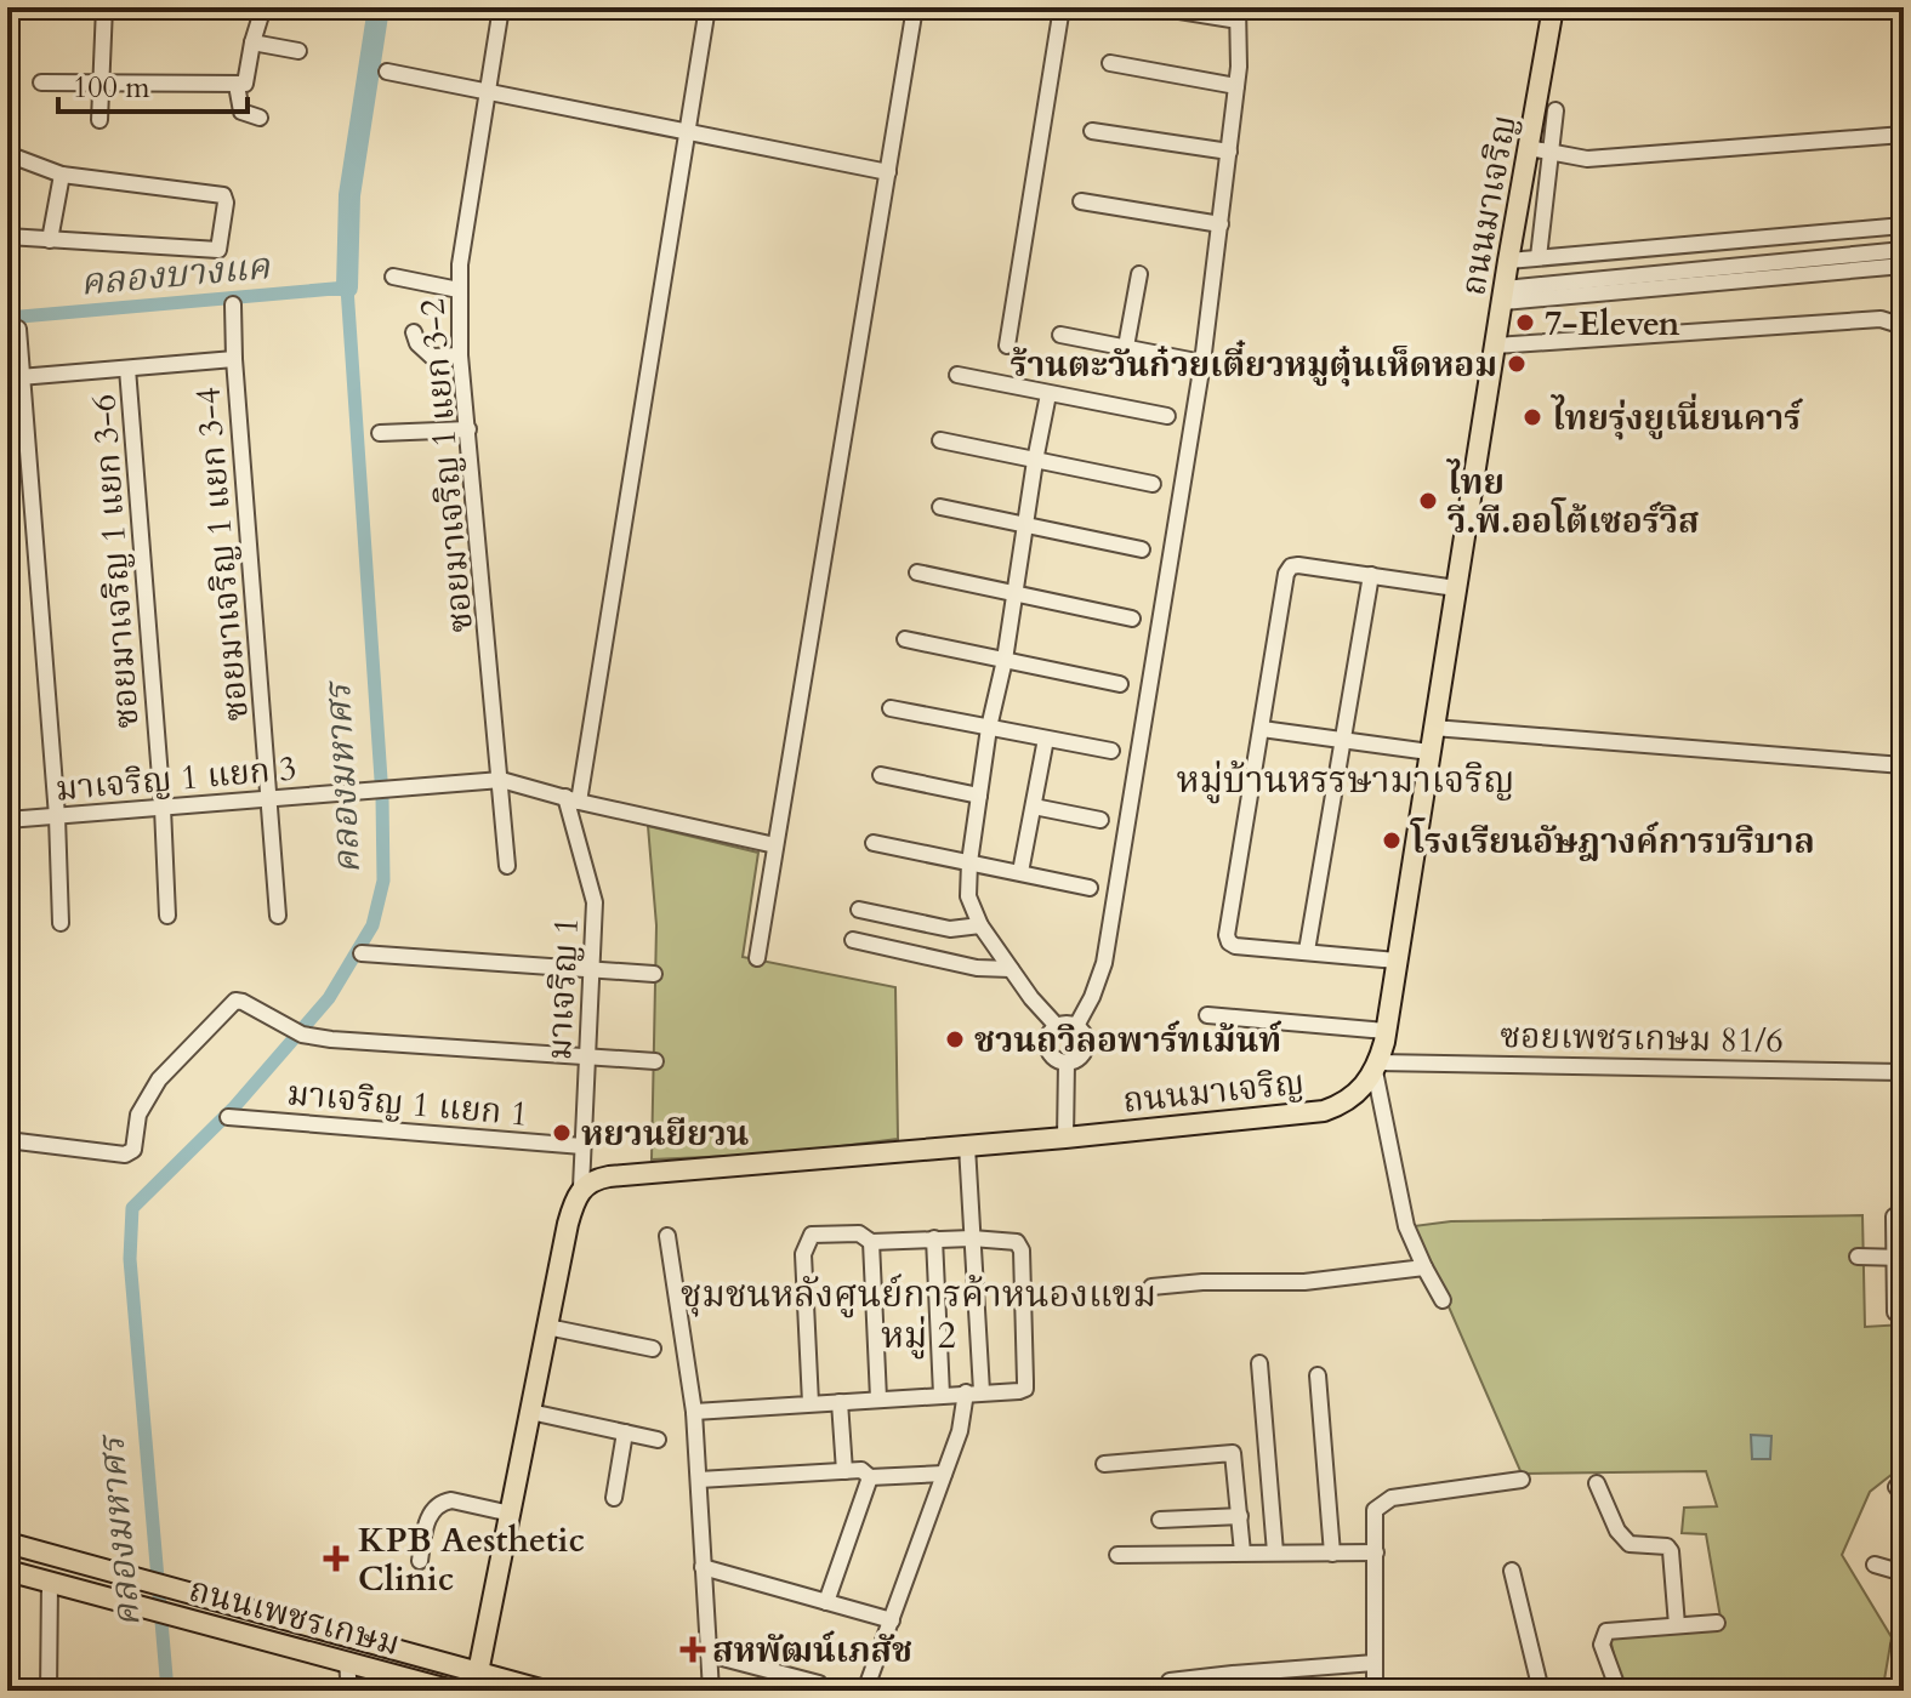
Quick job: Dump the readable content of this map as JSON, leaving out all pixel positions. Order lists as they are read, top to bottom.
{
  "streets": {
    "main road": ["ถนนมาเจริญ", "ถนนเพชรเกษม"],
    "street": [
      "ซอยมาเจริญ 1 แยก 3-2",
      "ซอยมาเจริญ 1 แยก 3-4",
      "ซอยมาเจริญ 1 แยก 3-6",
      "มาเจริญ 1 แยก 3",
      "มาเจริญ 1",
      "ซอยเพชรเกษม 81/6",
      "มาเจริญ 1 แยก 1"
    ]
  },
  "crossings": [
    ["ถนนมาเจริญ", "มาเจริญ 1"],
    ["ถนนมาเจริญ", "ซอยเพชรเกษม 81/6"],
    ["ซอยมาเจริญ 1 แยก 3-2", "มาเจริญ 1 แยก 3"],
    ["ซอยมาเจริญ 1 แยก 3-4", "มาเจริญ 1 แยก 3"],
    ["ซอยมาเจริญ 1 แยก 3-6", "มาเจริญ 1 แยก 3"],
    ["มาเจริญ 1 แยก 3", "มาเจริญ 1"],
    ["มาเจริญ 1", "มาเจริญ 1 แยก 1"]
  ],
  "districts": ["หมู่บ้านหรรษามาเจริญ", "ชุมชนหลังศูนย์การค้าหนองแขม หมู่ 2"],
  "water": ["คลองบางแค", "คลองมหาศร"],
  "places": {
    "other": [
      "7-Eleven",
      "ร้านตะวันก๋วยเตี๋ยวหมูตุ๋นเห็ดหอม",
      "ไทยรุ่งยูเนี่ยนคาร์",
      "ไทย วี.พี.ออโต้เซอร์วิส",
      "โรงเรียนอัษฎางค์การบริบาล",
      "ชวนถวิลอพาร์ทเม้นท์",
      "หยวนยียวน"
    ],
    "health": ["KPB Aesthetic Clinic", "สหพัฒน์เภสัช"]
  },
  "scale_bar": "100 m"
}
